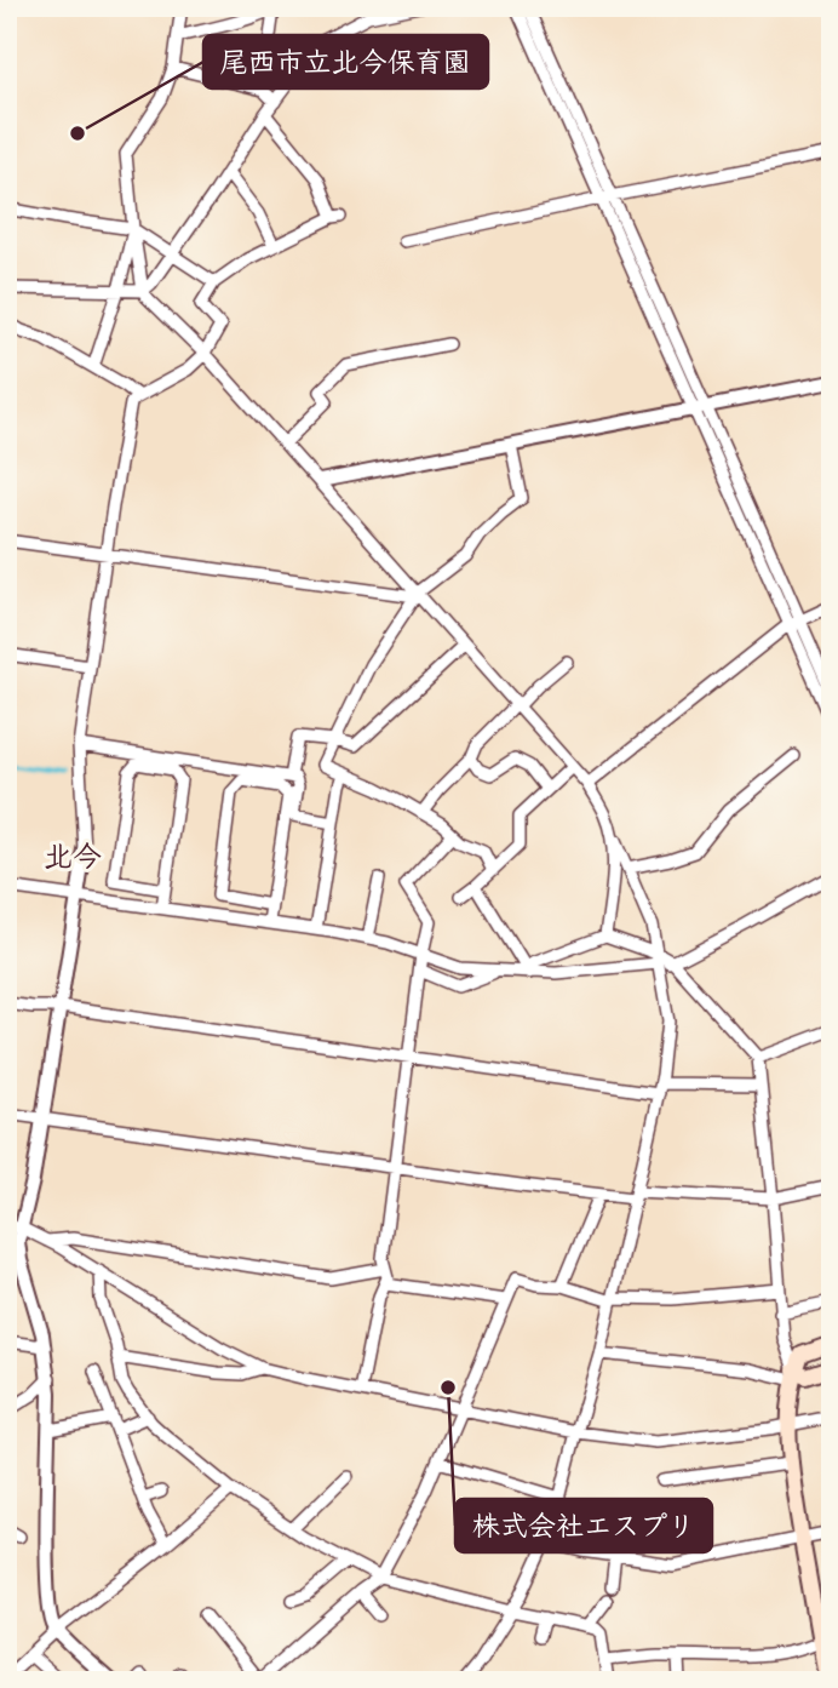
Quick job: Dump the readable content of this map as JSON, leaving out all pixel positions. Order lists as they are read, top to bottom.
{
  "districts": ["北今"],
  "places": ["尾西市立北今保育園", "株式会社エスプリ"]
}
